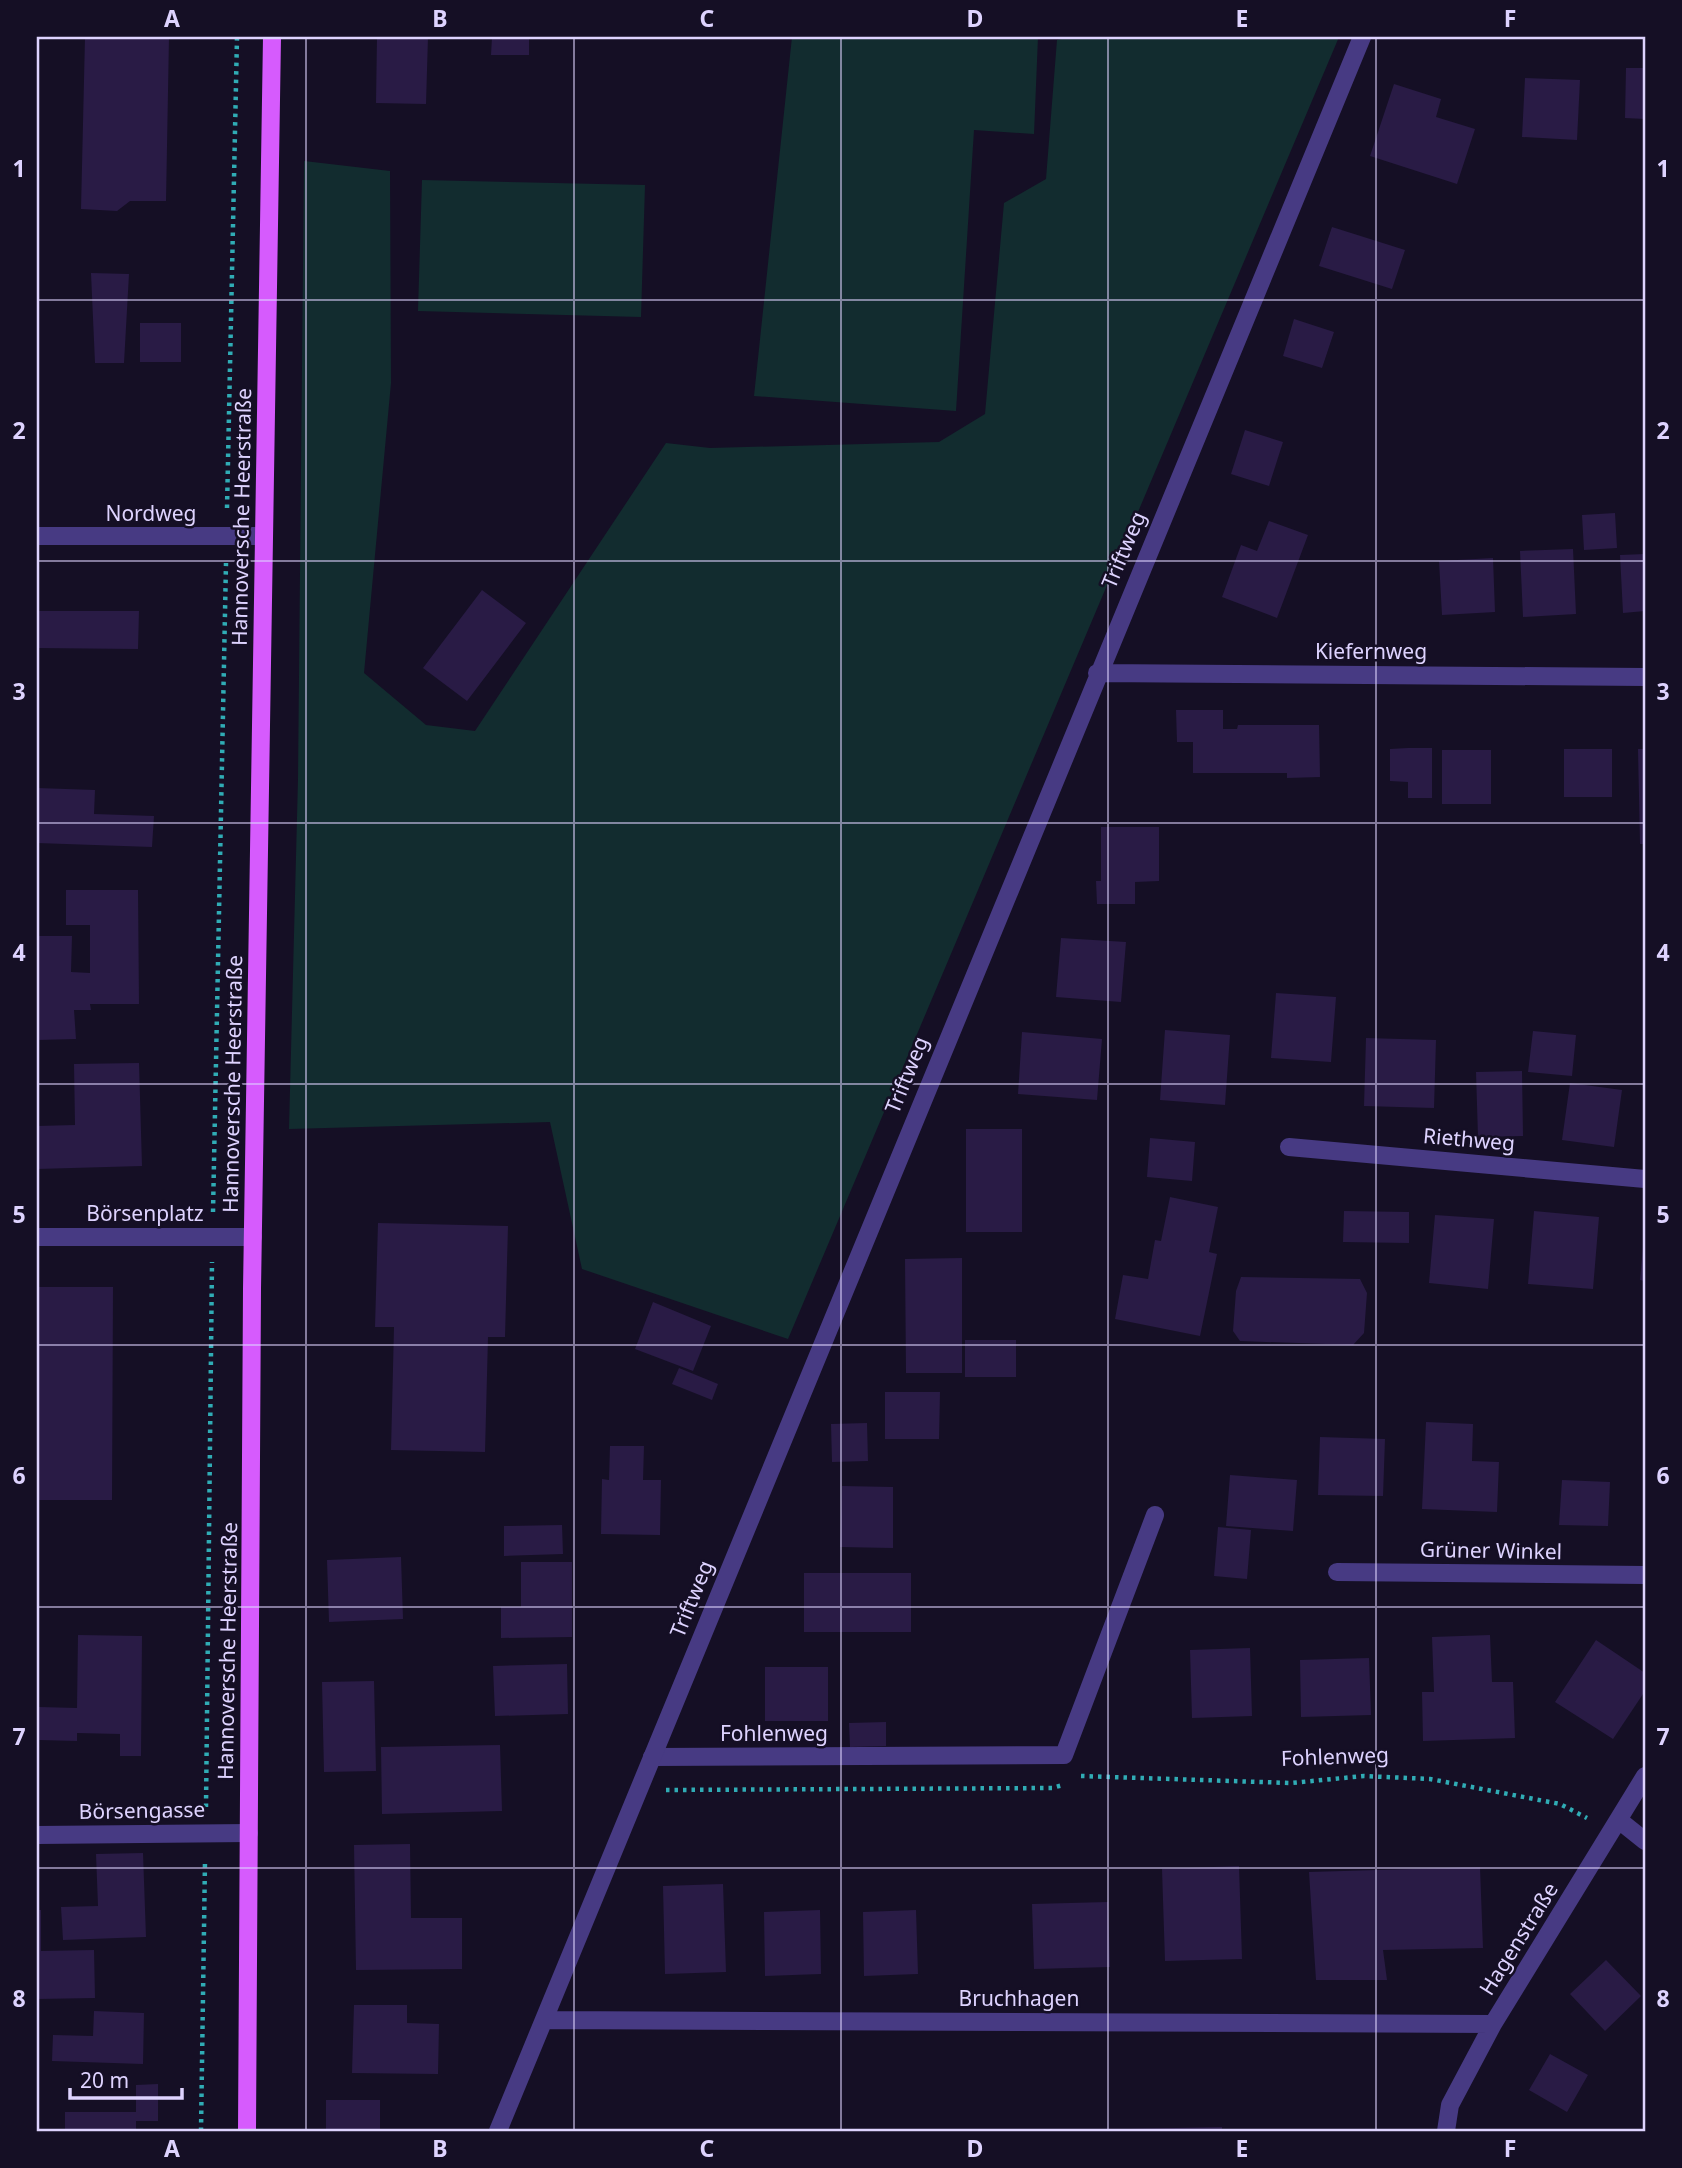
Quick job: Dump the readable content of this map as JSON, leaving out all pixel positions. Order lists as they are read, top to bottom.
{
  "streets": {
    "main road": ["Hannoversche Heerstraße"],
    "street": [
      "Nordweg",
      "Triftweg",
      "Kiefernweg",
      "Riethweg",
      "Börsenplatz",
      "Grüner Winkel",
      "Fohlenweg",
      "Börsengasse",
      "Hagenstraße",
      "Bruchhagen"
    ]
  },
  "crossings": [
    ["Nordweg", "Hannoversche Heerstraße"],
    ["Hannoversche Heerstraße", "Börsenplatz"],
    ["Hannoversche Heerstraße", "Börsengasse"],
    ["Triftweg", "Kiefernweg"],
    ["Triftweg", "Fohlenweg"],
    ["Triftweg", "Bruchhagen"],
    ["Fohlenweg", "Hagenstraße"],
    ["Hagenstraße", "Bruchhagen"]
  ],
  "scale_bar": "20 m",
  "grid": {
    "columns": [
      "A",
      "B",
      "C",
      "D",
      "E",
      "F"
    ],
    "rows": [
      "1",
      "2",
      "3",
      "4",
      "5",
      "6",
      "7",
      "8"
    ]
  }
}
